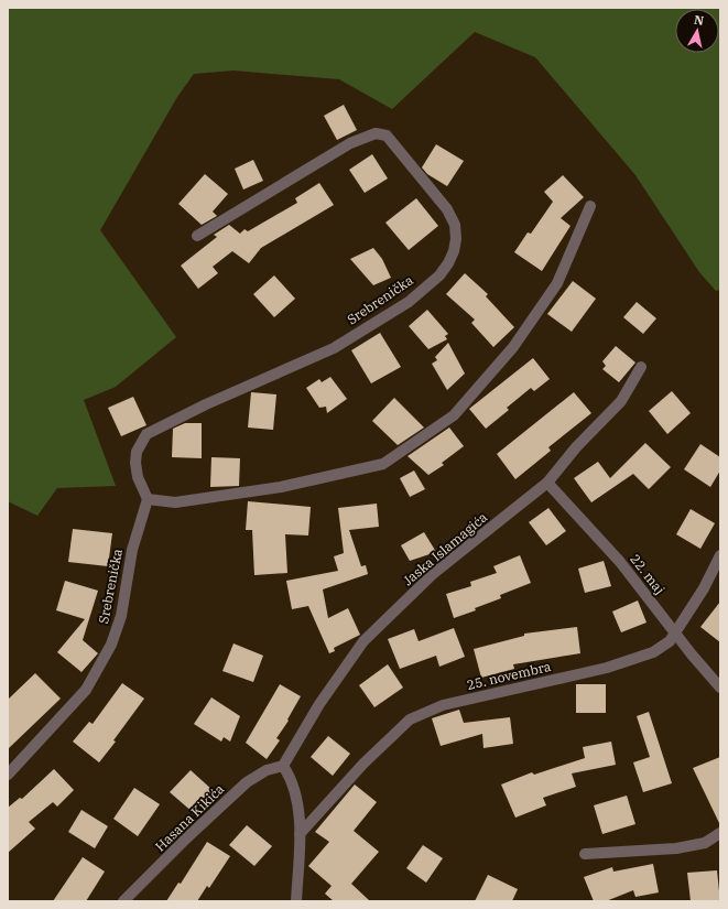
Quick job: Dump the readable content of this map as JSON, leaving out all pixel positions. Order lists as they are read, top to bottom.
{
  "streets": {
    "street": [
      "Srebrenička",
      "Jaska Islamagića",
      "22. maj",
      "25. novembra",
      "Hasana Kikića"
    ]
  },
  "crossings": [
    ["Jaska Islamagića", "22. maj"],
    ["Jaska Islamagića", "Hasana Kikića"],
    ["22. maj", "25. novembra"]
  ],
  "north": "top"
}
